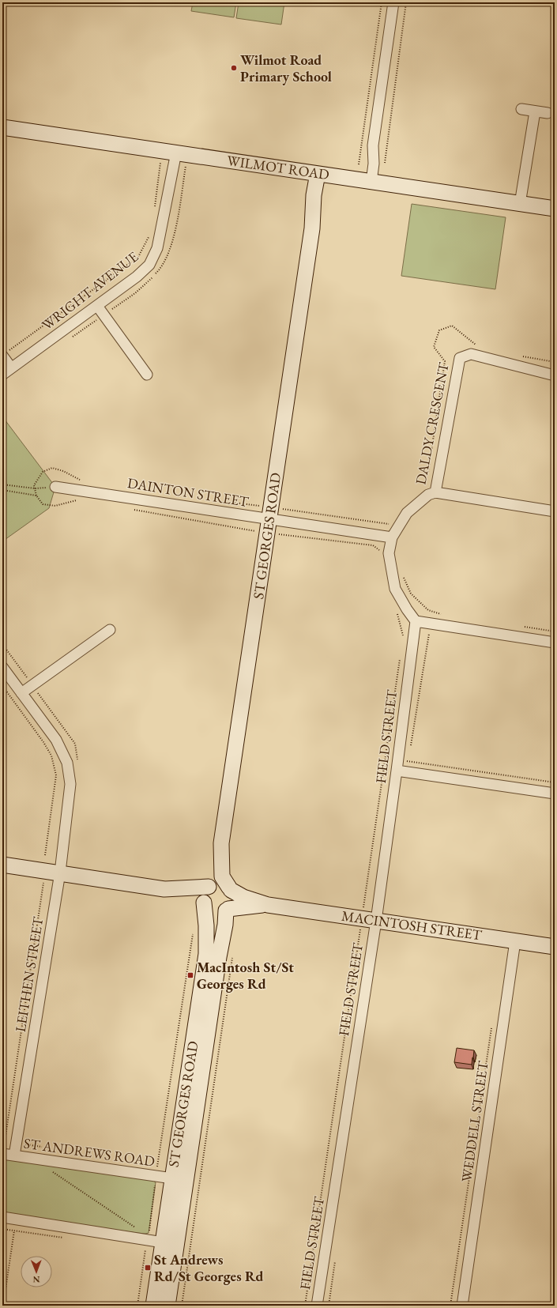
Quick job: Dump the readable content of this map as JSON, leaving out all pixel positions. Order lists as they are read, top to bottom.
{
  "streets": {
    "street": [
      "WILMOT ROAD",
      "WRIGHT AVENUE",
      "DALDY CRESCENT",
      "DAINTON STREET",
      "ST GEORGES ROAD",
      "FIELD STREET",
      "MACINTOSH STREET",
      "LEITHEN STREET",
      "WEDDELL STREET",
      "ST ANDREWS ROAD"
    ]
  },
  "crossings": [
    ["WILMOT ROAD", "WRIGHT AVENUE"],
    ["WILMOT ROAD", "ST GEORGES ROAD"],
    ["DALDY CRESCENT", "DAINTON STREET"],
    ["DALDY CRESCENT", "FIELD STREET"],
    ["DAINTON STREET", "ST GEORGES ROAD"],
    ["ST GEORGES ROAD", "MACINTOSH STREET"],
    ["ST GEORGES ROAD", "ST ANDREWS ROAD"],
    ["FIELD STREET", "MACINTOSH STREET"],
    ["MACINTOSH STREET", "WEDDELL STREET"],
    ["LEITHEN STREET", "ST ANDREWS ROAD"]
  ],
  "places": {
    "other": ["Wilmot Road Primary School"],
    "transit": ["MacIntosh St/St Georges Rd", "St Andrews Rd/St Georges Rd"]
  },
  "north": "bottom"
}
